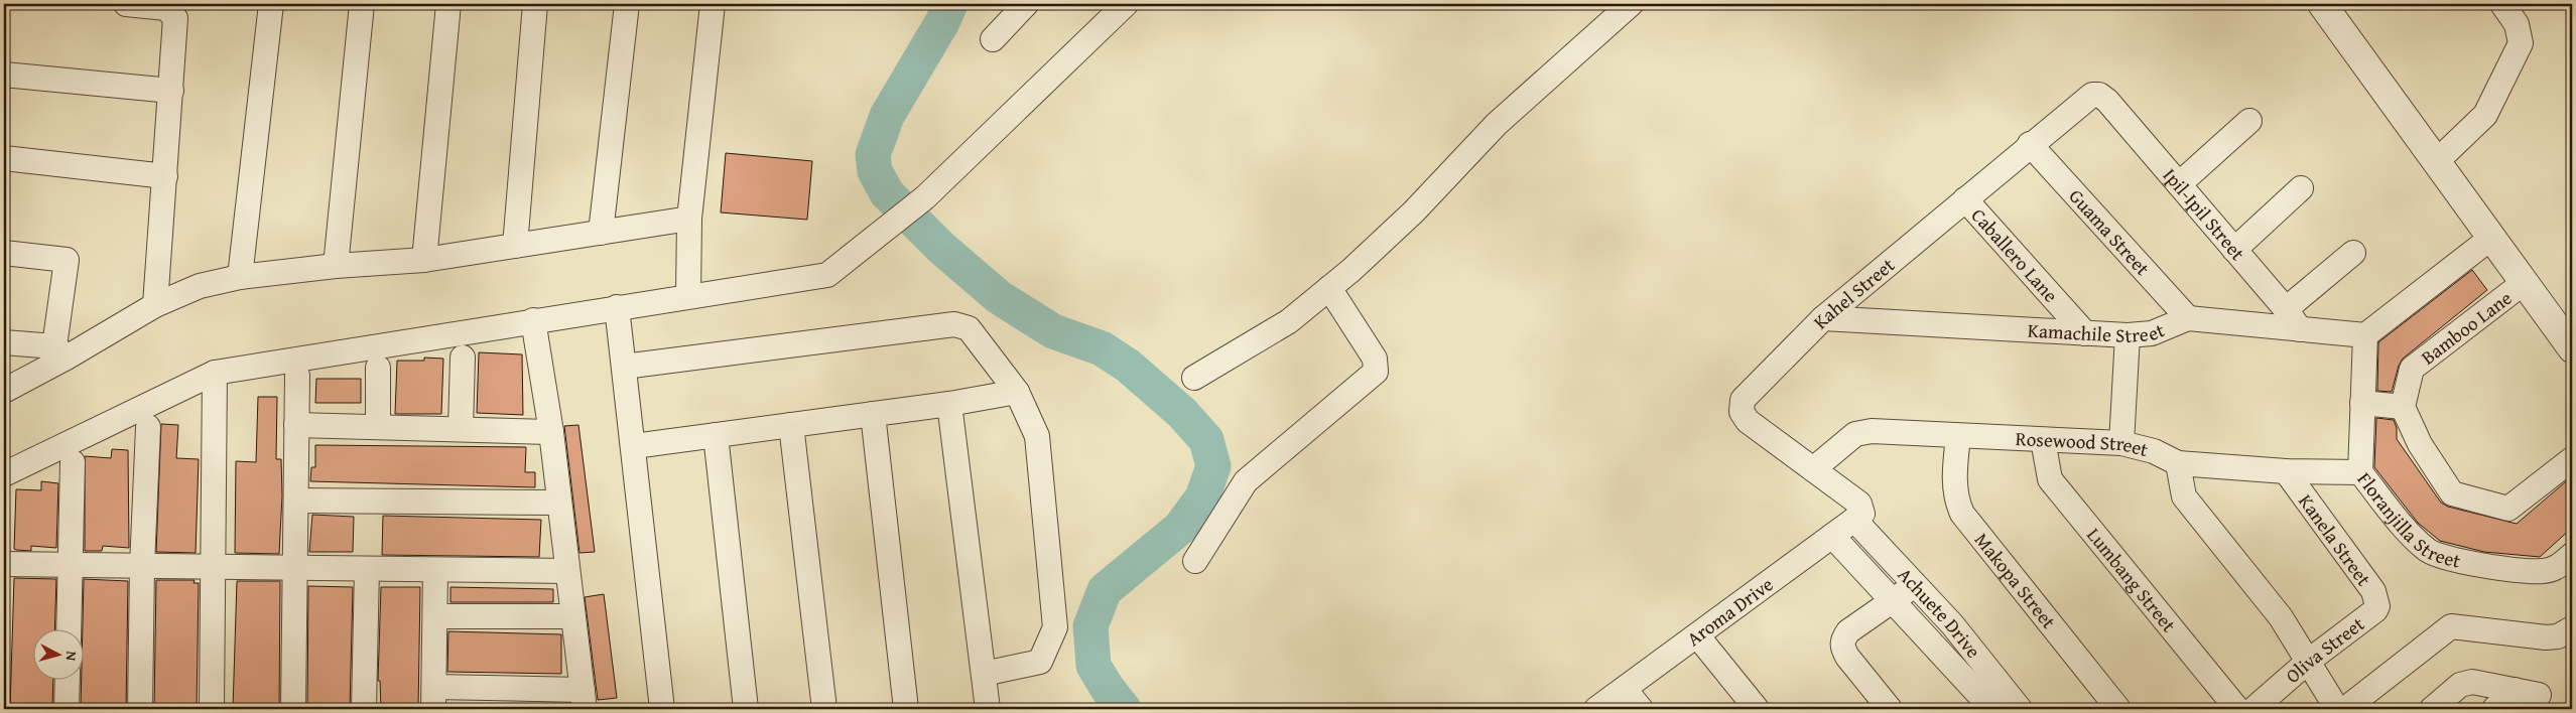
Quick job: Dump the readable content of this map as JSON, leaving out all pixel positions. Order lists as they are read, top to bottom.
{
  "streets": {
    "street": [
      "Ipil-Ipil Street",
      "Guama Street",
      "Caballero Lane",
      "Kahel Street",
      "Kamachile Street",
      "Bamboo Lane",
      "Rosewood Street",
      "Floranjilla Street",
      "Kanela Street",
      "Lumbang Street",
      "Makopa Street",
      "Aroma Drive",
      "Achuete Drive",
      "Oliva Street"
    ]
  },
  "crossings": [
    ["Ipil-Ipil Street", "Kahel Street"],
    ["Ipil-Ipil Street", "Kamachile Street"],
    ["Guama Street", "Kahel Street"],
    ["Guama Street", "Kamachile Street"],
    ["Caballero Lane", "Kahel Street"],
    ["Caballero Lane", "Kamachile Street"],
    ["Kahel Street", "Kamachile Street"],
    ["Kahel Street", "Rosewood Street"],
    ["Kahel Street", "Aroma Drive"],
    ["Kahel Street", "Achuete Drive"],
    ["Kamachile Street", "Floranjilla Street"],
    ["Rosewood Street", "Floranjilla Street"],
    ["Rosewood Street", "Kanela Street"],
    ["Rosewood Street", "Lumbang Street"],
    ["Rosewood Street", "Makopa Street"],
    ["Kanela Street", "Oliva Street"],
    ["Aroma Drive", "Achuete Drive"]
  ],
  "north": "right"
}
